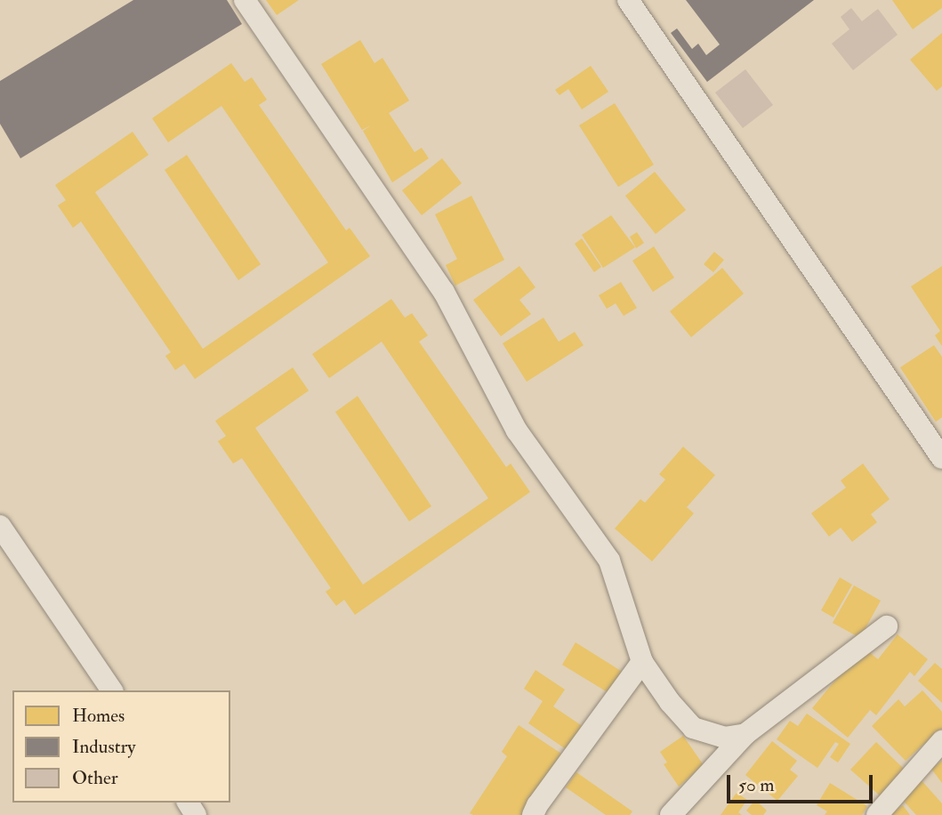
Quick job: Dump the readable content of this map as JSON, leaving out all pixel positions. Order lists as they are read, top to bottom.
{
  "legend": ["Homes", "Industry", "Other"],
  "scale_bar": "50 m"
}
